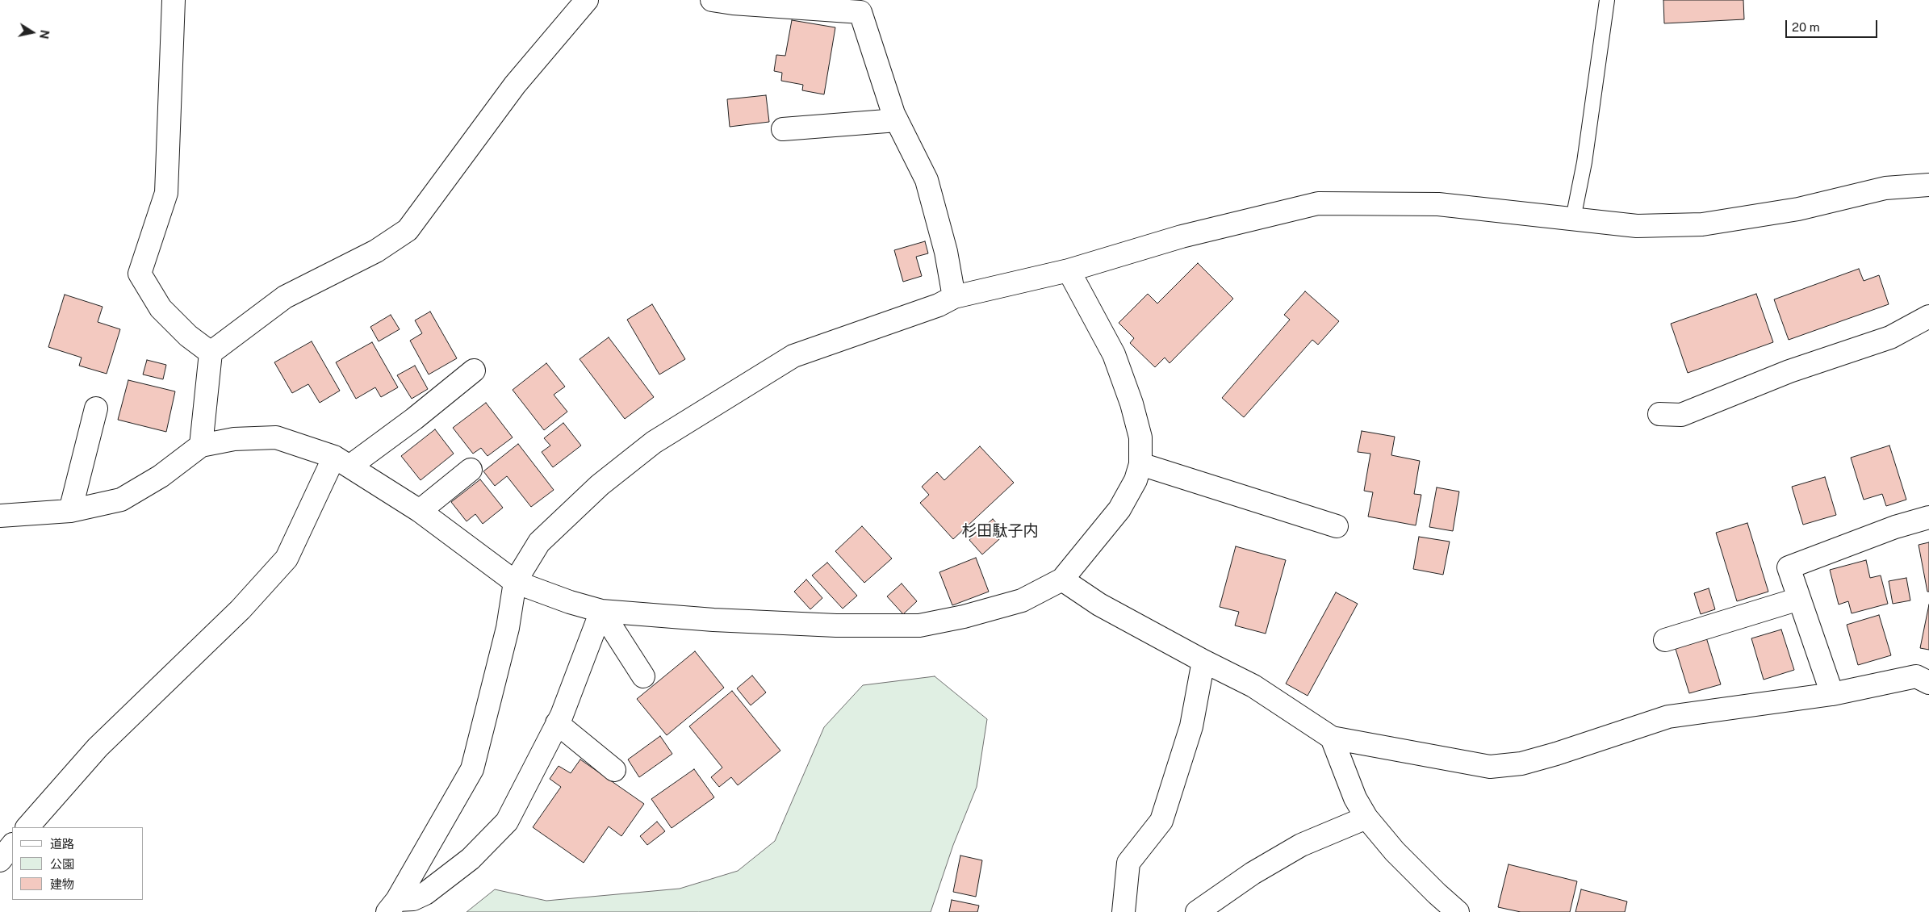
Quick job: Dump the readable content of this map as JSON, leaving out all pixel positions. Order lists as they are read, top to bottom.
{
  "districts": ["杉田駄子内"],
  "legend": ["道路", "公園", "建物"],
  "scale_bar": "20 m",
  "north": "right"
}
